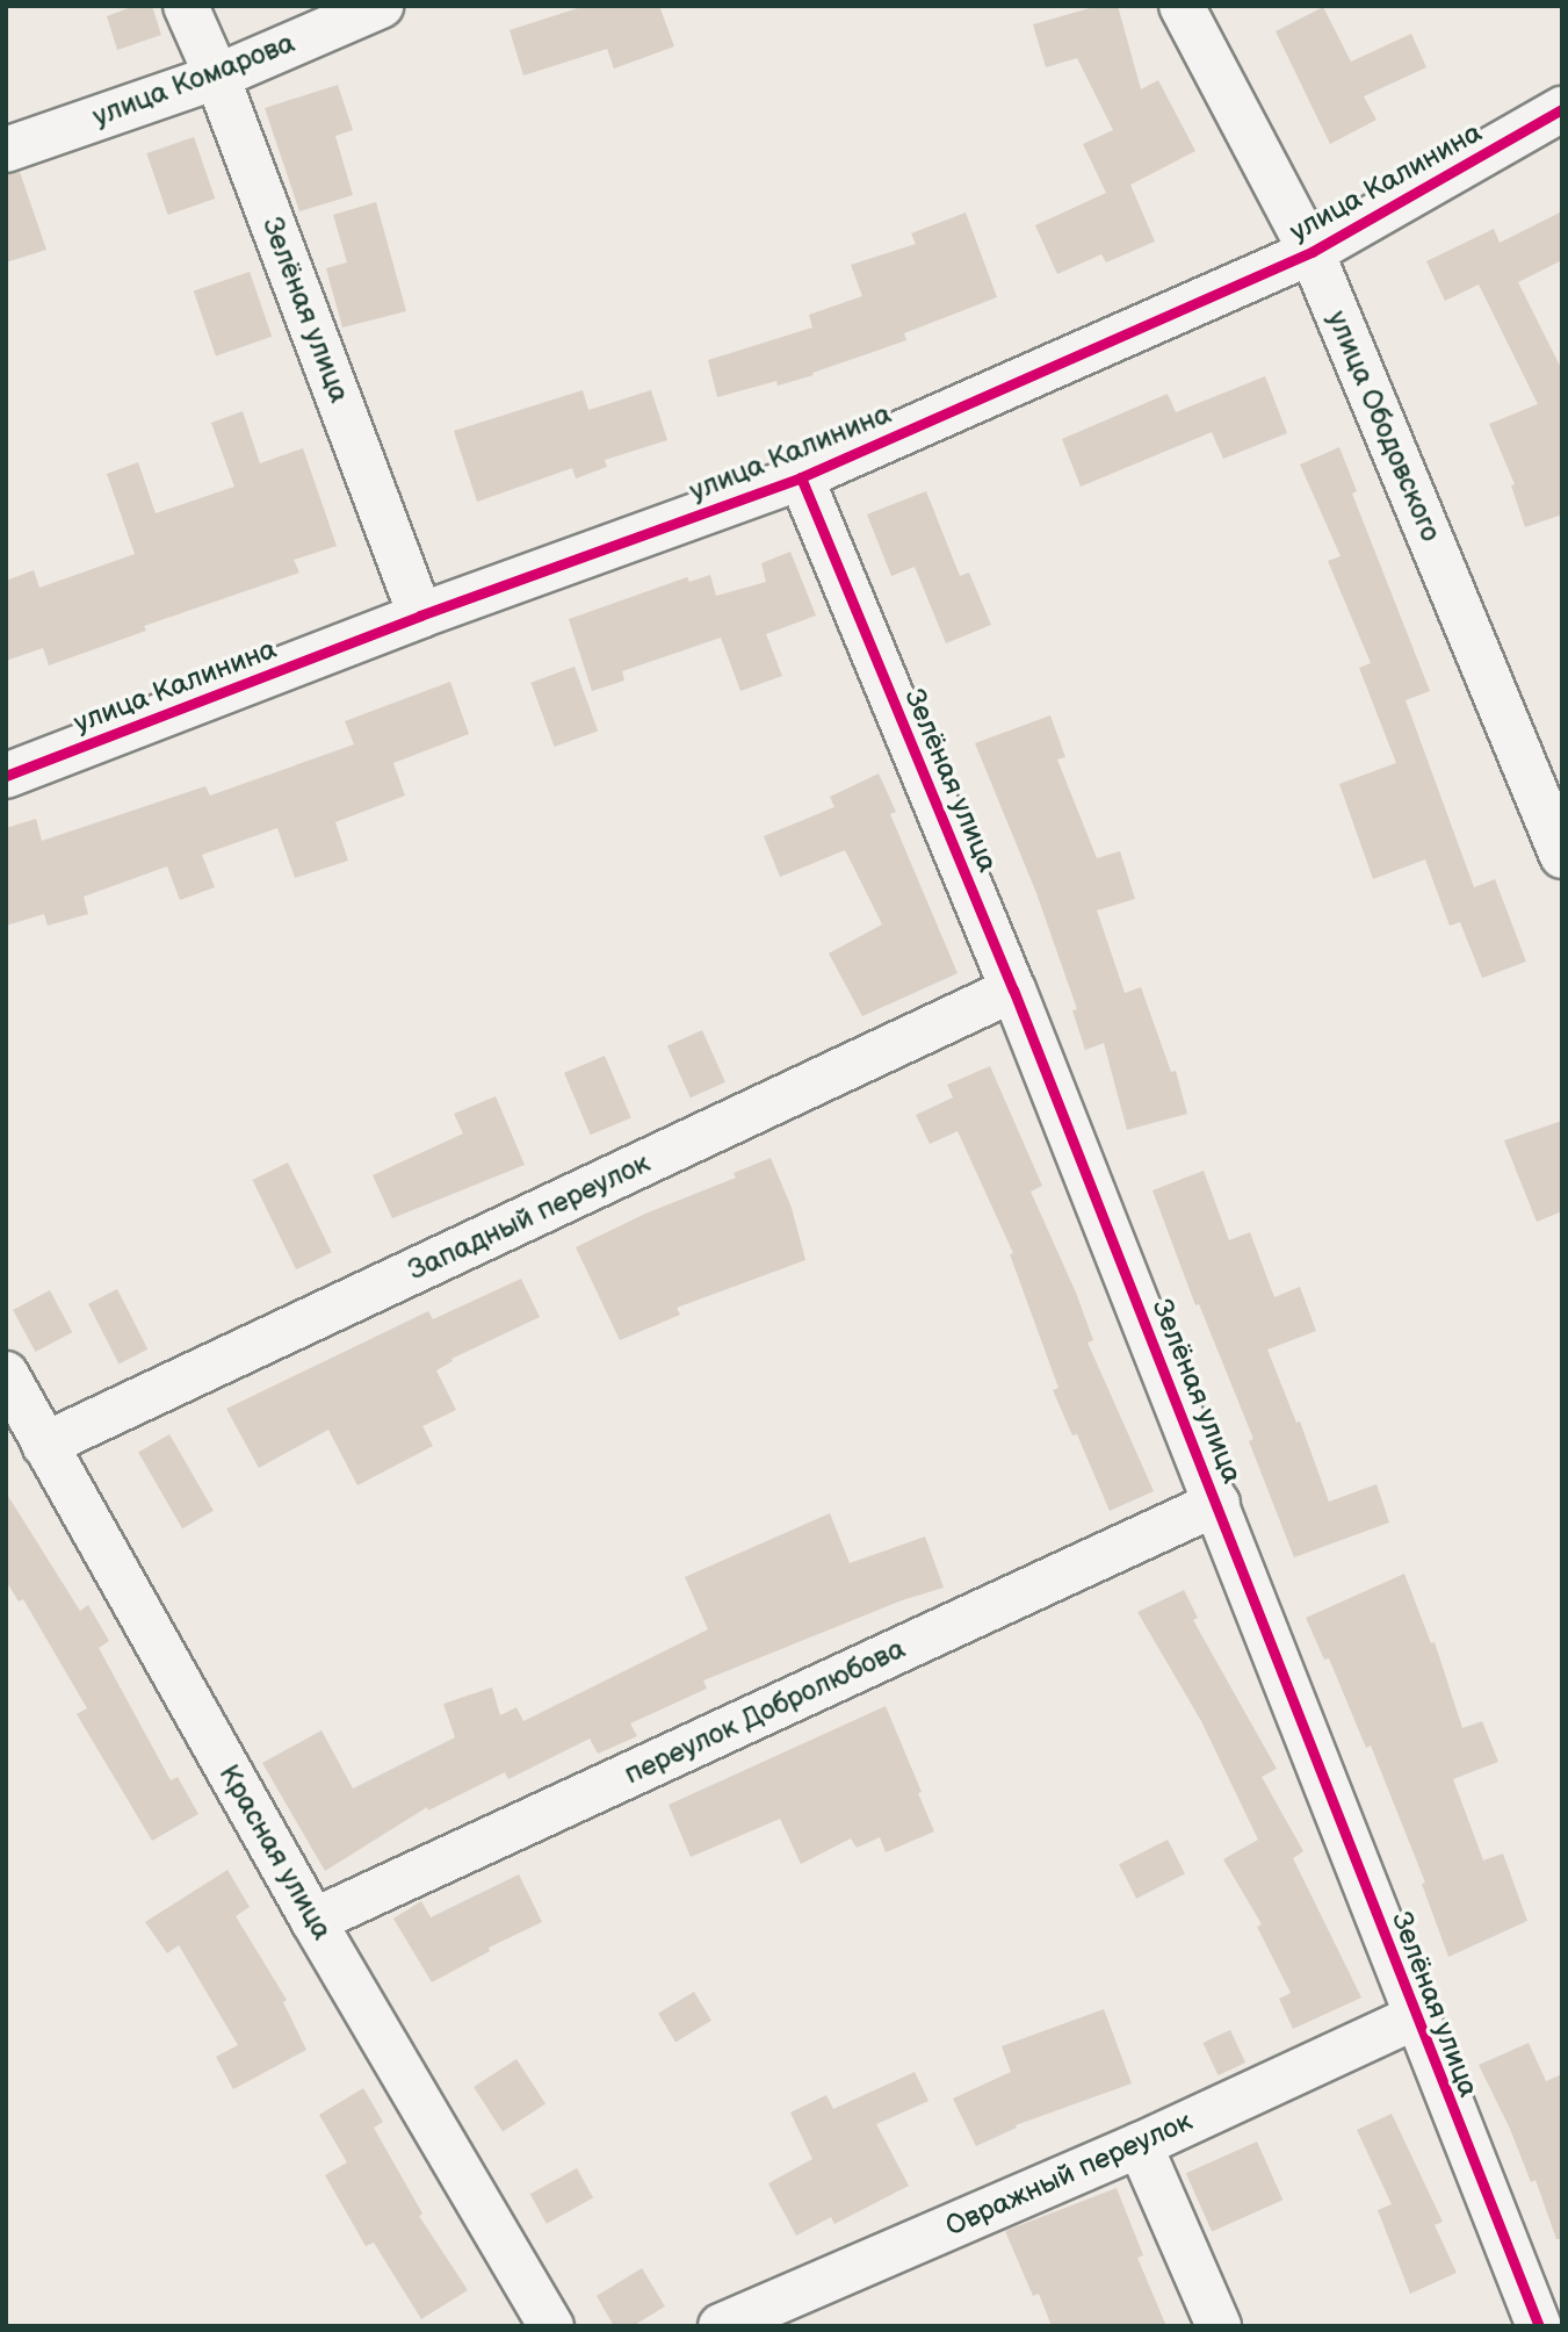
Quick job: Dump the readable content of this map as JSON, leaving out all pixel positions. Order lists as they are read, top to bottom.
{
  "streets": {
    "street": [
      "улица Комарова",
      "улица Калинина",
      "Зелёная улица",
      "улица Ободовского",
      "Западный переулок",
      "переулок Добролюбова",
      "Красная улица",
      "Овражный переулок"
    ]
  },
  "crossings": [
    ["улица Комарова", "Зелёная улица"],
    ["улица Калинина", "Зелёная улица"],
    ["улица Калинина", "улица Ободовского"],
    ["Зелёная улица", "Западный переулок"],
    ["Зелёная улица", "переулок Добролюбова"],
    ["Зелёная улица", "Овражный переулок"],
    ["Западный переулок", "Красная улица"],
    ["переулок Добролюбова", "Красная улица"]
  ]
}
